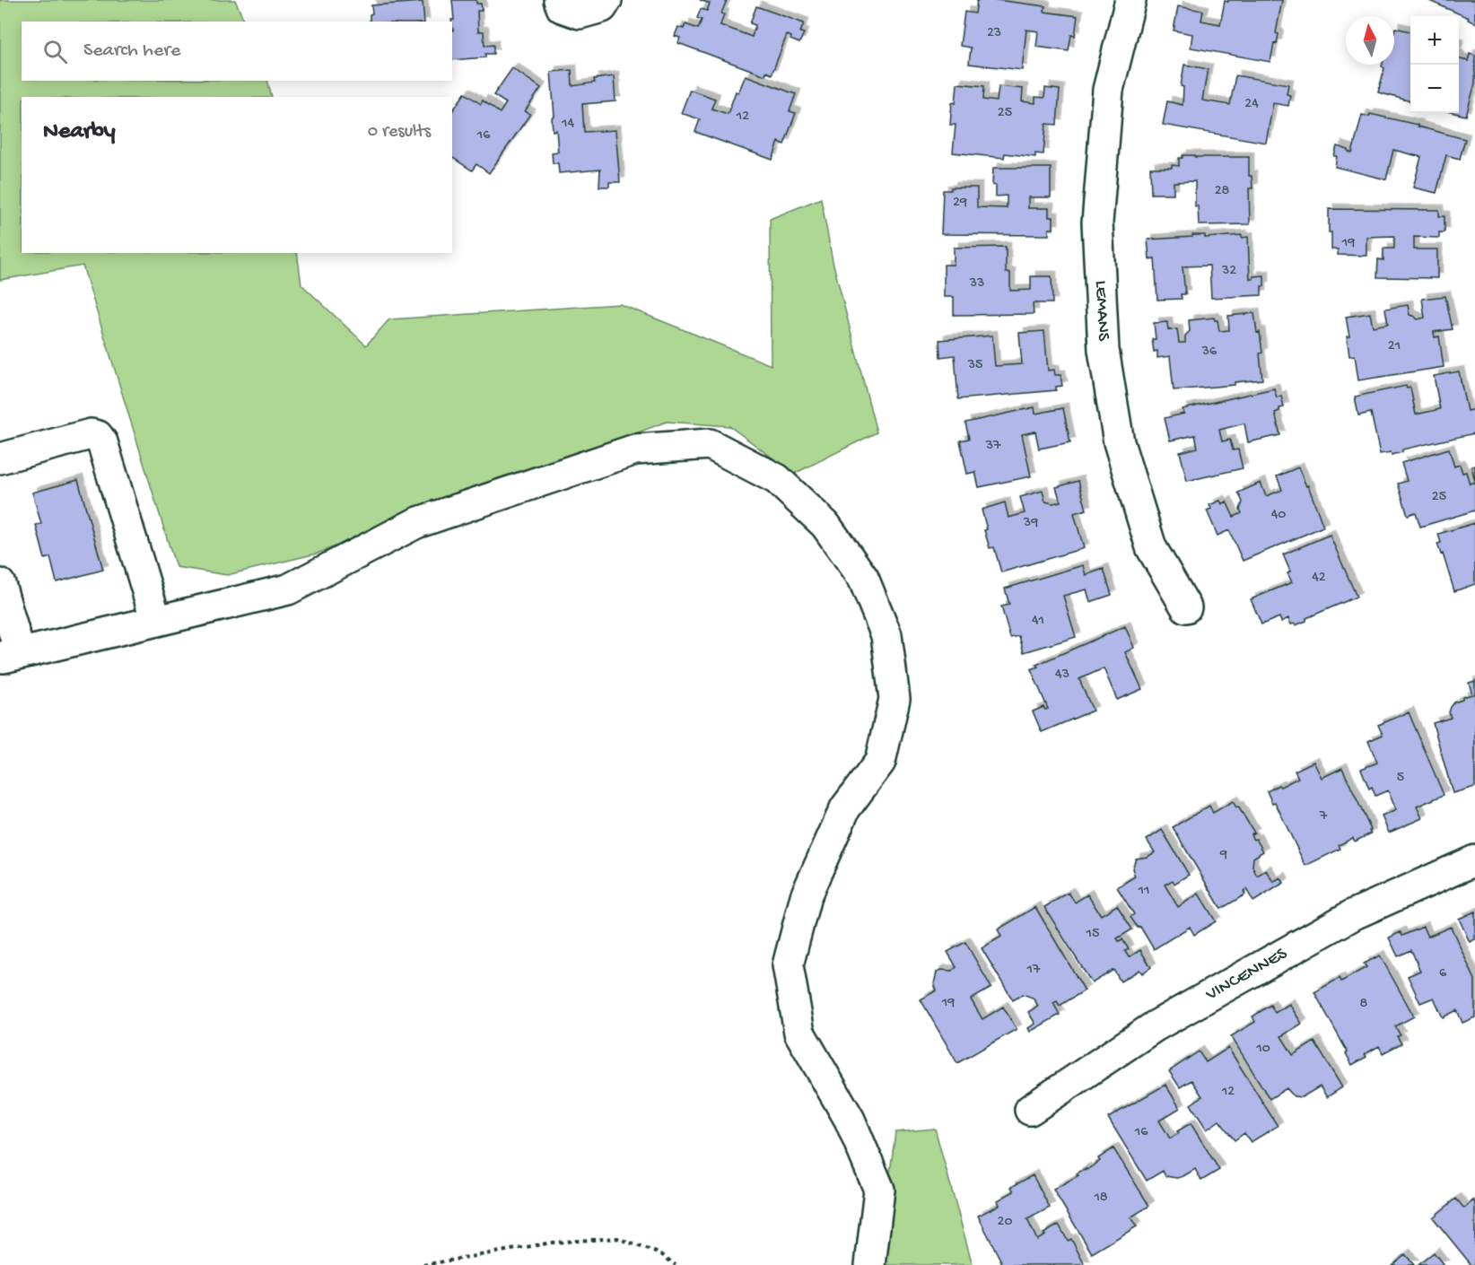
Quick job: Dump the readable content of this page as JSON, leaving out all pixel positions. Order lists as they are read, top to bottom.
{
  "streets": {
    "street": ["LEMANS", "VINCENNES"]
  },
  "house_numbers": [
    "23",
    "24",
    "25",
    "12",
    "14",
    "16",
    "28",
    "29",
    "19",
    "32",
    "33",
    "21",
    "36",
    "35",
    "37",
    "25",
    "40",
    "39",
    "42",
    "41",
    "43",
    "5",
    "7",
    "9",
    "11",
    "15",
    "17",
    "6",
    "19",
    "8",
    "10",
    "12",
    "16",
    "18",
    "20"
  ],
  "north": "top",
  "page": {
    "map_buttons": ["+", "−"],
    "search": "Search here",
    "heading": ["Nearby", "0 results"]
  }
}
